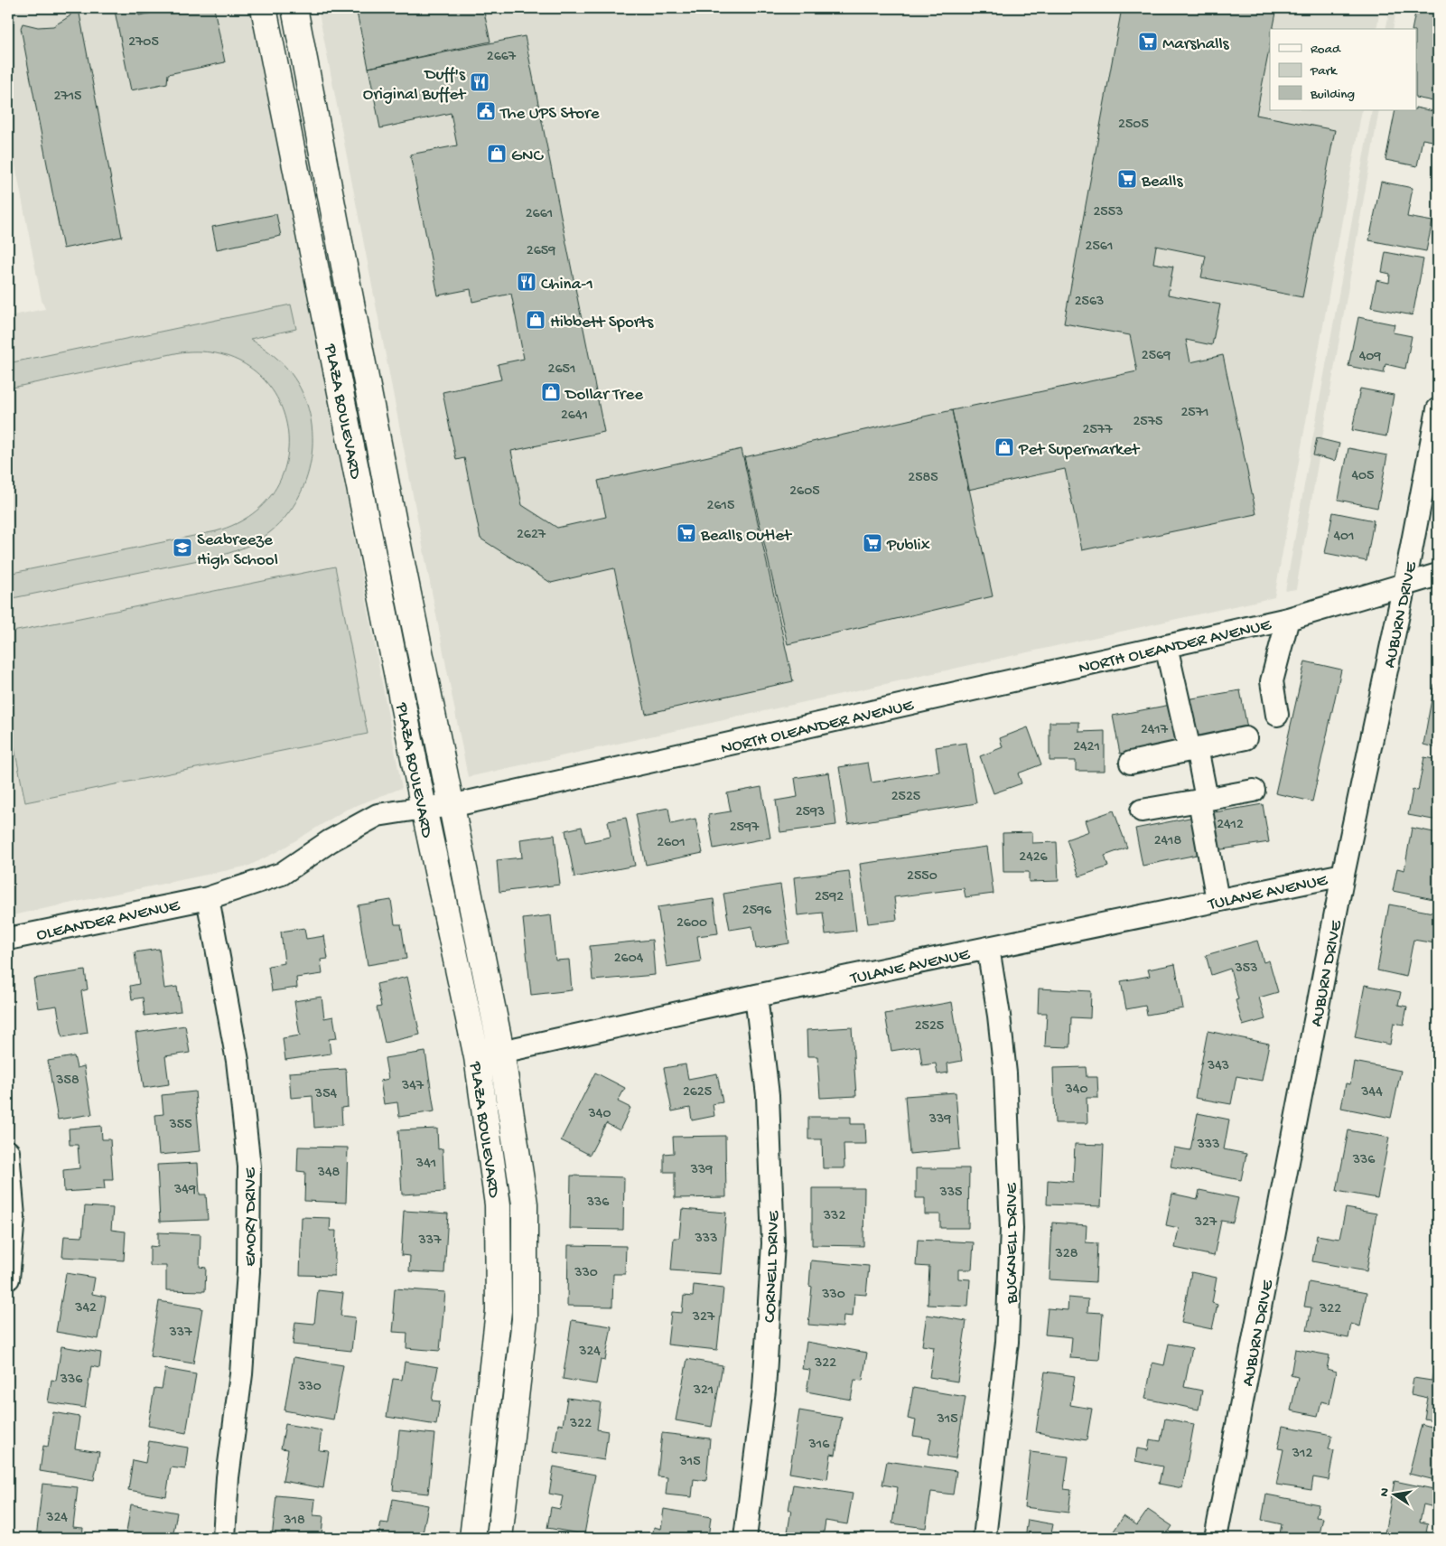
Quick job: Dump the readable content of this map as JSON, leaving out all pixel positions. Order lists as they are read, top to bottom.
{
  "streets": {
    "street": [
      "PLAZA BOULEVARD",
      "AUBURN DRIVE",
      "NORTH OLEANDER AVENUE",
      "TULANE AVENUE",
      "OLEANDER AVENUE",
      "EMORY DRIVE",
      "BUCKNELL DRIVE",
      "CORNELL DRIVE"
    ]
  },
  "crossings": [
    ["PLAZA BOULEVARD", "NORTH OLEANDER AVENUE"],
    ["PLAZA BOULEVARD", "TULANE AVENUE"],
    ["AUBURN DRIVE", "NORTH OLEANDER AVENUE"],
    ["AUBURN DRIVE", "TULANE AVENUE"],
    ["NORTH OLEANDER AVENUE", "OLEANDER AVENUE"],
    ["NORTH OLEANDER AVENUE", "EMORY DRIVE"],
    ["TULANE AVENUE", "BUCKNELL DRIVE"],
    ["TULANE AVENUE", "CORNELL DRIVE"],
    ["OLEANDER AVENUE", "EMORY DRIVE"]
  ],
  "places": {
    "supermarket": [
      "Marshalls",
      "Bealls",
      "Bealls Outlet",
      "Publix"
    ],
    "restaurant": ["Duff's Original Buffet", "China-1"],
    "public building": ["The UPS Store"],
    "shop": [
      "GNC",
      "Hibbett Sports",
      "Dollar Tree",
      "Pet Supermarket"
    ],
    "school or university": ["Seabreeze High School"]
  },
  "house_numbers": [
    "2705",
    "2667",
    "2715",
    "2505",
    "2553",
    "2661",
    "2561",
    "2659",
    "2563",
    "2569",
    "409",
    "2651",
    "2571",
    "2641",
    "2575",
    "2577",
    "405",
    "2585",
    "2605",
    "2615",
    "2627",
    "401",
    "2417",
    "2421",
    "2525",
    "2593",
    "2412",
    "2597",
    "2418",
    "2601",
    "2426",
    "2550",
    "2592",
    "2596",
    "2600",
    "2604",
    "353",
    "2525",
    "343",
    "358",
    "347",
    "340",
    "2625",
    "344",
    "354",
    "340",
    "339",
    "355",
    "333",
    "336",
    "341",
    "339",
    "348",
    "349",
    "335",
    "336",
    "332",
    "327",
    "333",
    "337",
    "328",
    "330",
    "330",
    "342",
    "322",
    "327",
    "337",
    "324",
    "322",
    "336",
    "330",
    "321",
    "315",
    "322",
    "316",
    "312",
    "315",
    "324",
    "318"
  ],
  "legend": ["Road", "Park", "Building"],
  "north": "left"
}
